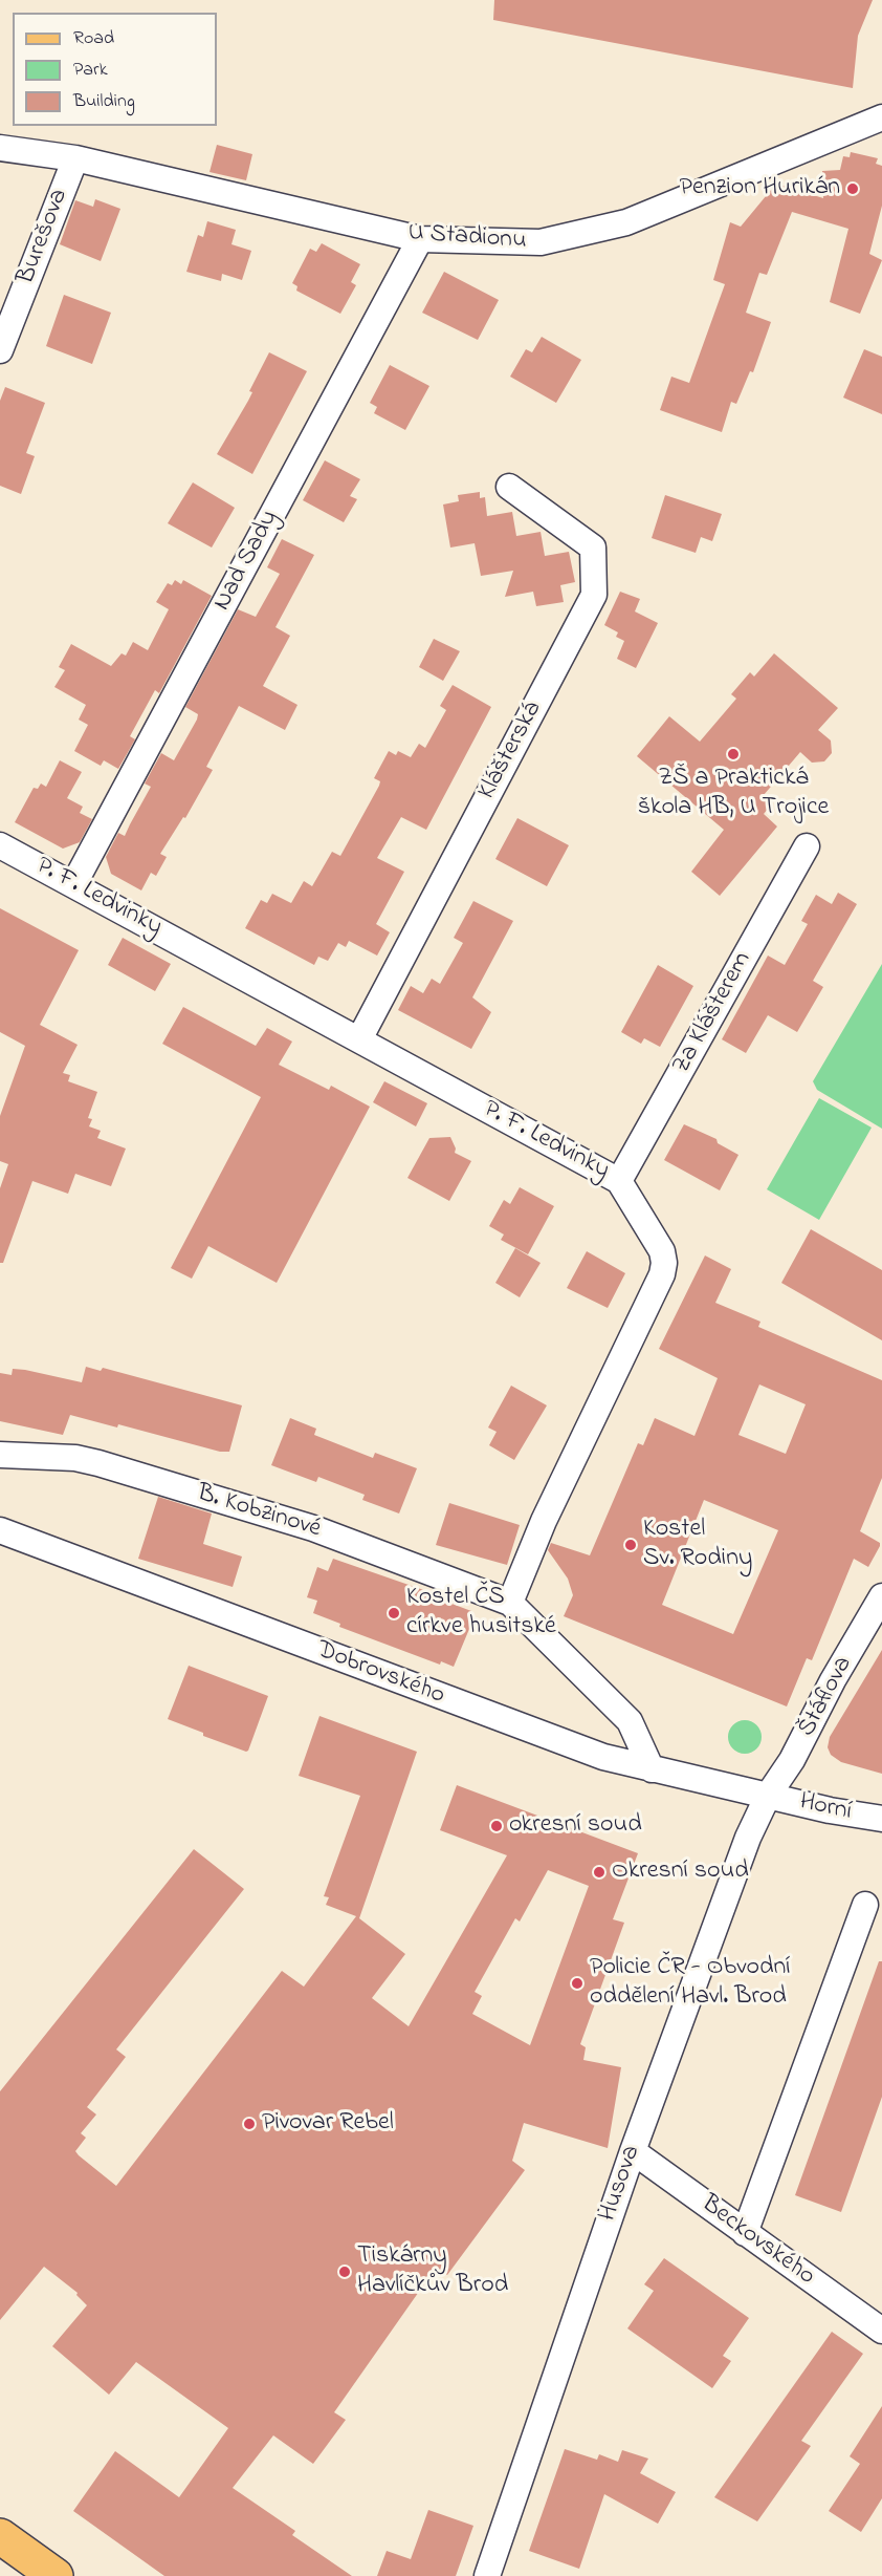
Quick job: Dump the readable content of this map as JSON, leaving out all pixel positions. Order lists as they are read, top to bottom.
{
  "streets": {
    "street": [
      "Burešova",
      "U Stadionu",
      "Nad Sady",
      "Klášterská",
      "P. F. Ledvinky",
      "Za Klášterem",
      "B. Kobzinové",
      "Dobrovského",
      "Štáflova",
      "Horní",
      "Husova",
      "Beckovského"
    ]
  },
  "crossings": [
    ["Burešova", "U Stadionu"],
    ["U Stadionu", "Nad Sady"],
    ["Nad Sady", "P. F. Ledvinky"],
    ["Klášterská", "P. F. Ledvinky"],
    ["P. F. Ledvinky", "Za Klášterem"],
    ["P. F. Ledvinky", "B. Kobzinové"],
    ["Dobrovského", "Štáflova"],
    ["Dobrovského", "Horní"],
    ["Dobrovského", "Husova"],
    ["Štáflova", "Horní"],
    ["Štáflova", "Husova"],
    ["Horní", "Husova"],
    ["Husova", "Beckovského"]
  ],
  "places": [
    "Penzion Hurikán",
    "ZŠ a Praktická škola HB, U Trojice",
    "Kostel Sv. Rodiny",
    "Kostel ČS církve husitské",
    "okresní soud",
    "Okresní soud",
    "Policie ČR - Obvodní oddělení Havl. Brod",
    "Pivovar Rebel",
    "Tiskárny Havlíčkův Brod"
  ],
  "legend": ["Road", "Park", "Building"]
}
